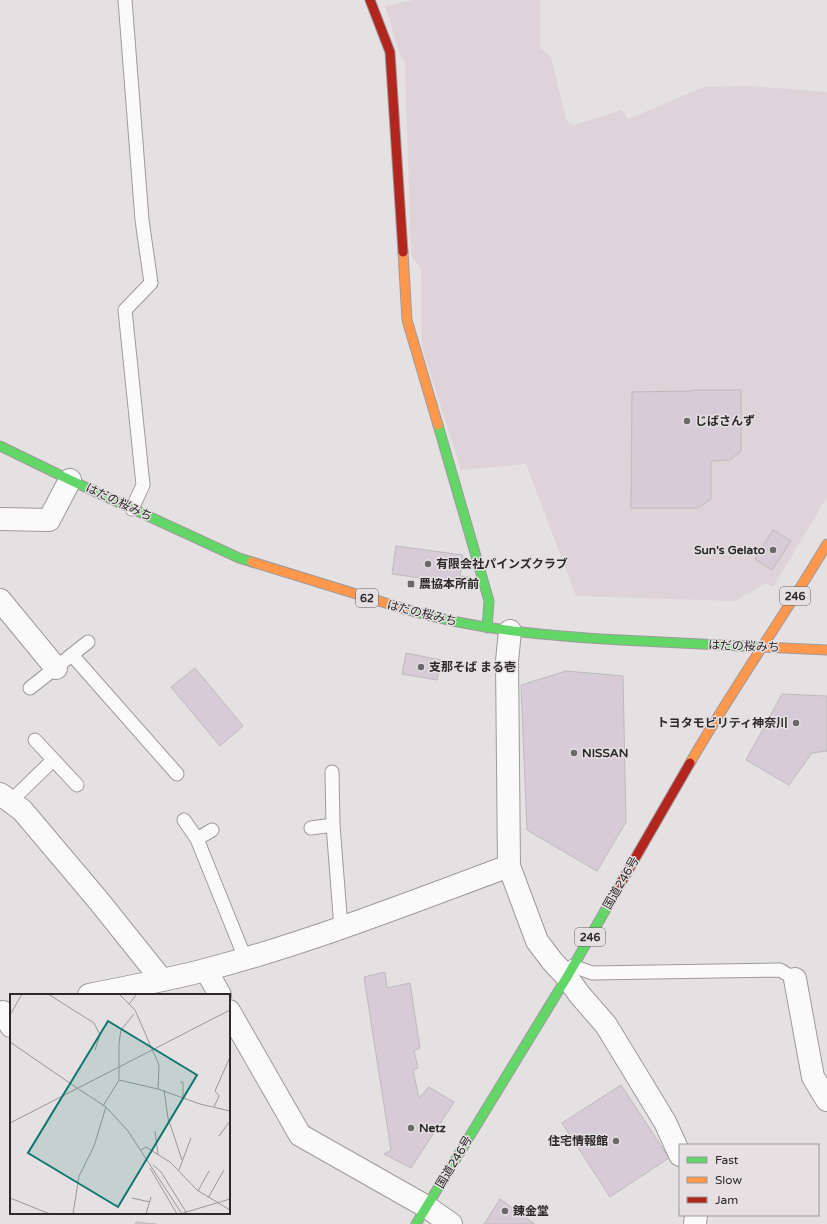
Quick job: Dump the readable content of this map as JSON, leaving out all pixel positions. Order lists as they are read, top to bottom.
{
  "streets": {
    "main road": [
      "はだの桜みち",
      "246",
      "62",
      "国道246号"
    ]
  },
  "crossings": [
    ["はだの桜みち", "国道246号"]
  ],
  "places": {
    "other": [
      "じばさんず",
      "Sun's Gelato",
      "有限会社パインズクラブ",
      "支那そば まる壱",
      "トヨタモビリティ神奈川",
      "NISSAN",
      "Netz",
      "住宅情報館",
      "錬金堂"
    ],
    "transit": ["農協本所前"]
  },
  "legend": ["Fast", "Slow", "Jam"]
}
